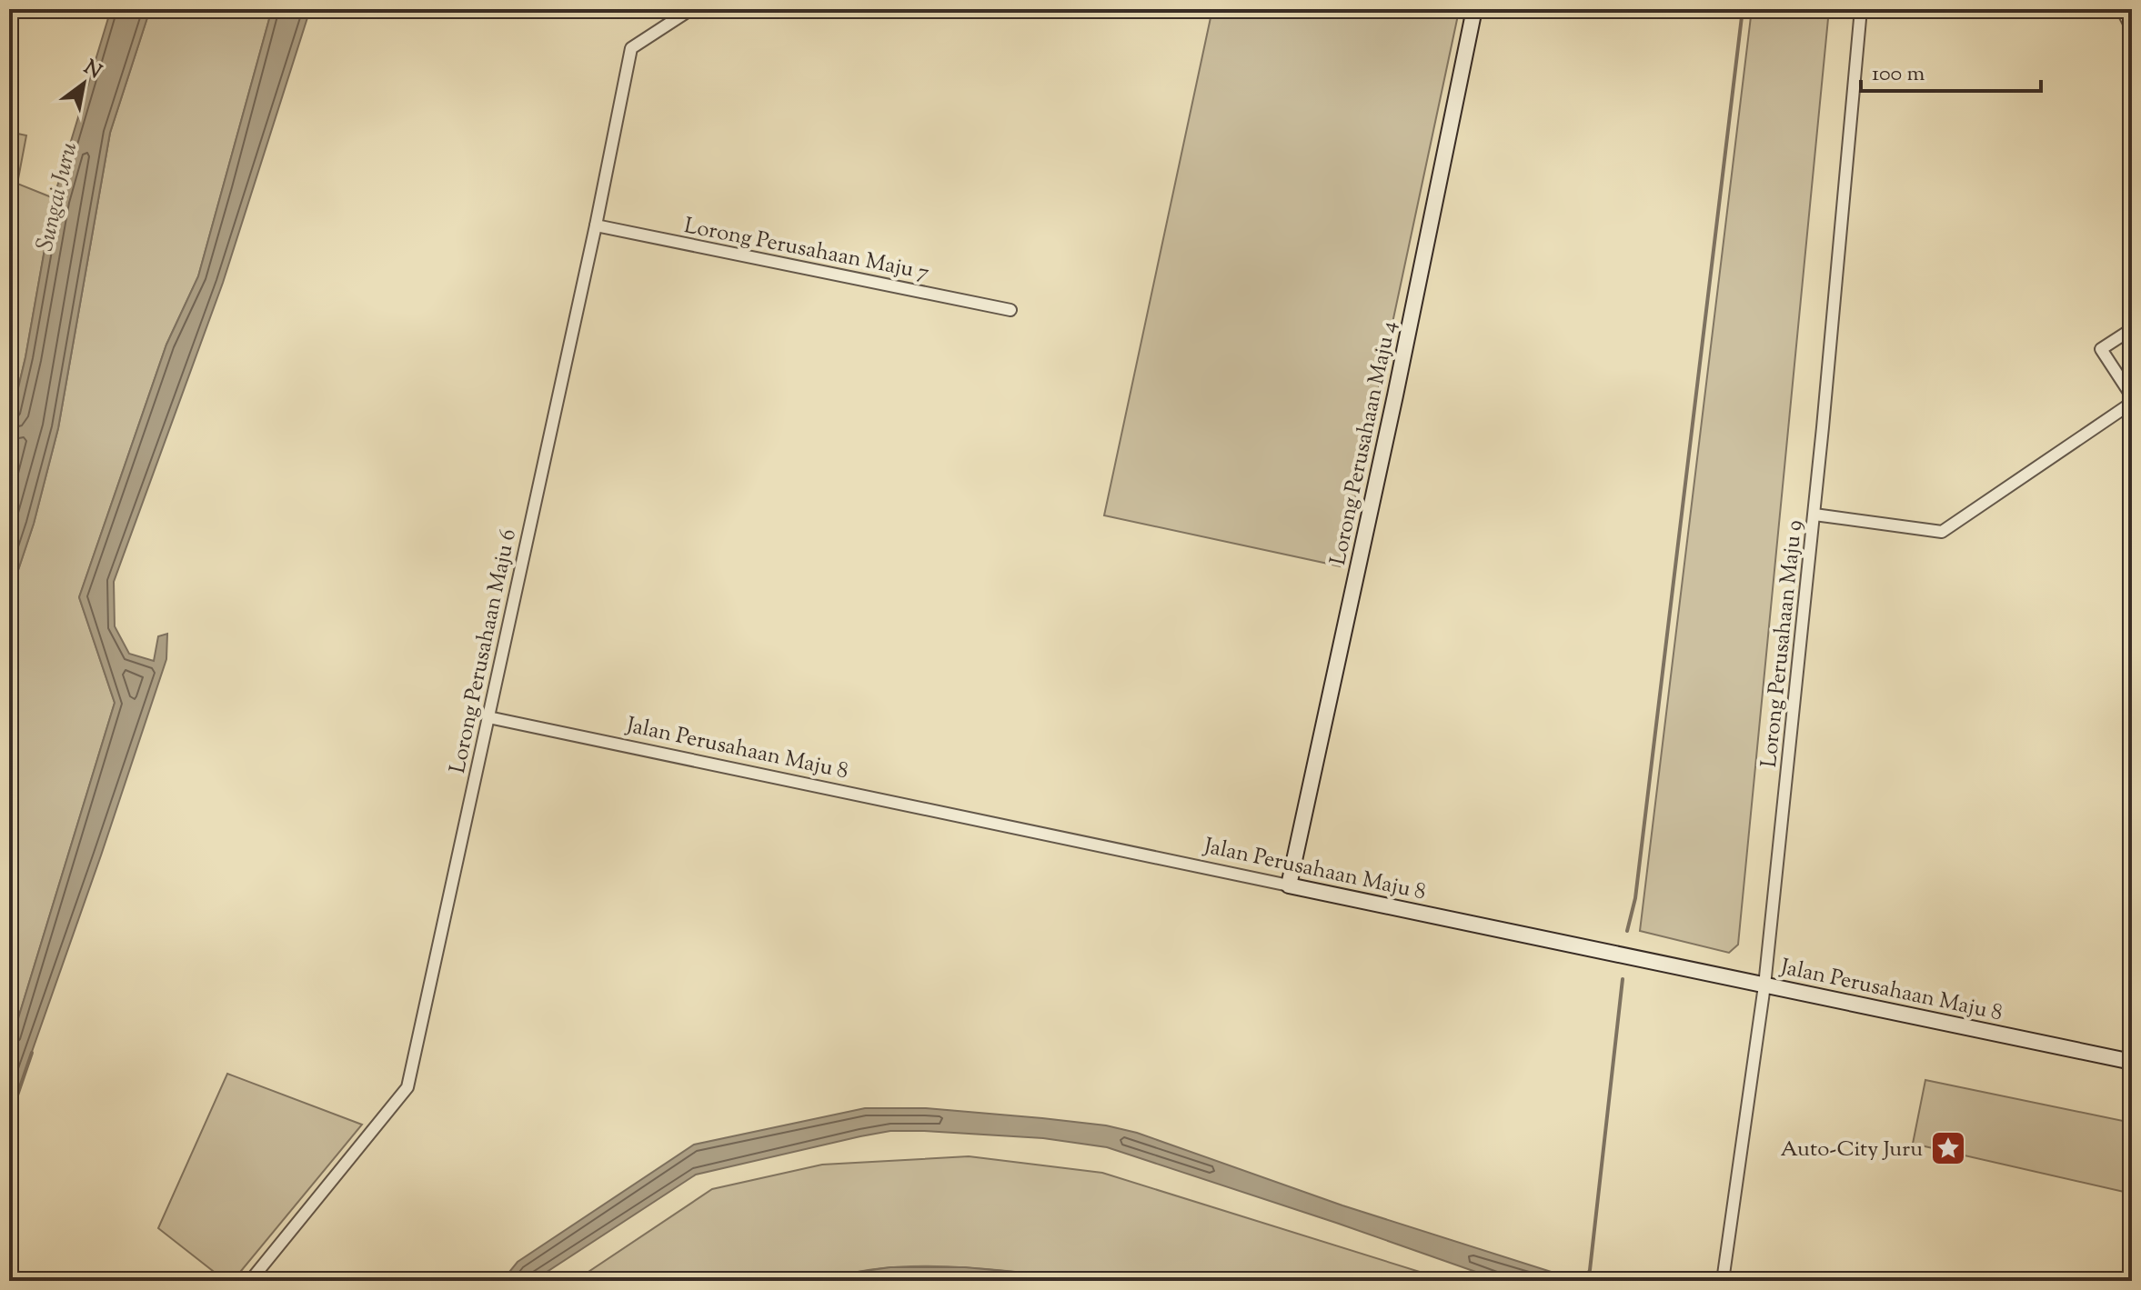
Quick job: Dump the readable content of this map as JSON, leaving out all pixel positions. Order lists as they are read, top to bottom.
{
  "streets": {
    "street": [
      "Lorong Perusahaan Maju 7",
      "Lorong Perusahaan Maju 4",
      "Lorong Perusahaan Maju 9",
      "Lorong Perusahaan Maju 6",
      "Jalan Perusahaan Maju 8"
    ]
  },
  "crossings": [
    ["Lorong Perusahaan Maju 7", "Lorong Perusahaan Maju 6"],
    ["Lorong Perusahaan Maju 4", "Jalan Perusahaan Maju 8"],
    ["Lorong Perusahaan Maju 9", "Jalan Perusahaan Maju 8"],
    ["Lorong Perusahaan Maju 6", "Jalan Perusahaan Maju 8"]
  ],
  "water": ["Sungai Juru"],
  "places": {
    "place": ["Auto-City Juru"]
  },
  "scale_bar": "100 m",
  "north": "top right"
}
